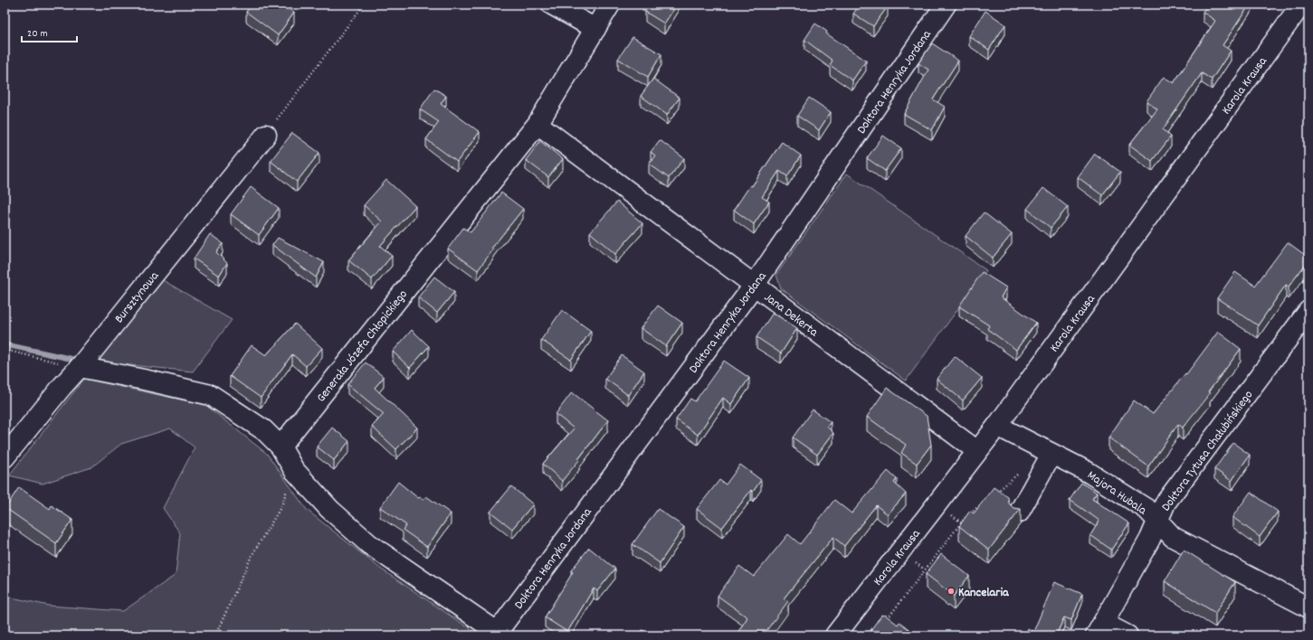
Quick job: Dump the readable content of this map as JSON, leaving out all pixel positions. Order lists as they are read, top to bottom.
{
  "streets": {
    "street": [
      "Doktora Henryka Jordana",
      "Karola Krausa",
      "Bursztynowa",
      "Jana Dekerta",
      "Generała Józefa Chłopickiego",
      "Doktora Tytusa Chałubińskiego",
      "Majora Hubala"
    ]
  },
  "crossings": [
    ["Doktora Henryka Jordana", "Jana Dekerta"],
    ["Karola Krausa", "Jana Dekerta"],
    ["Karola Krausa", "Majora Hubala"],
    ["Jana Dekerta", "Generała Józefa Chłopickiego"],
    ["Doktora Tytusa Chałubińskiego", "Majora Hubala"]
  ],
  "places": ["Kancelaria"],
  "scale_bar": "20 m"
}
